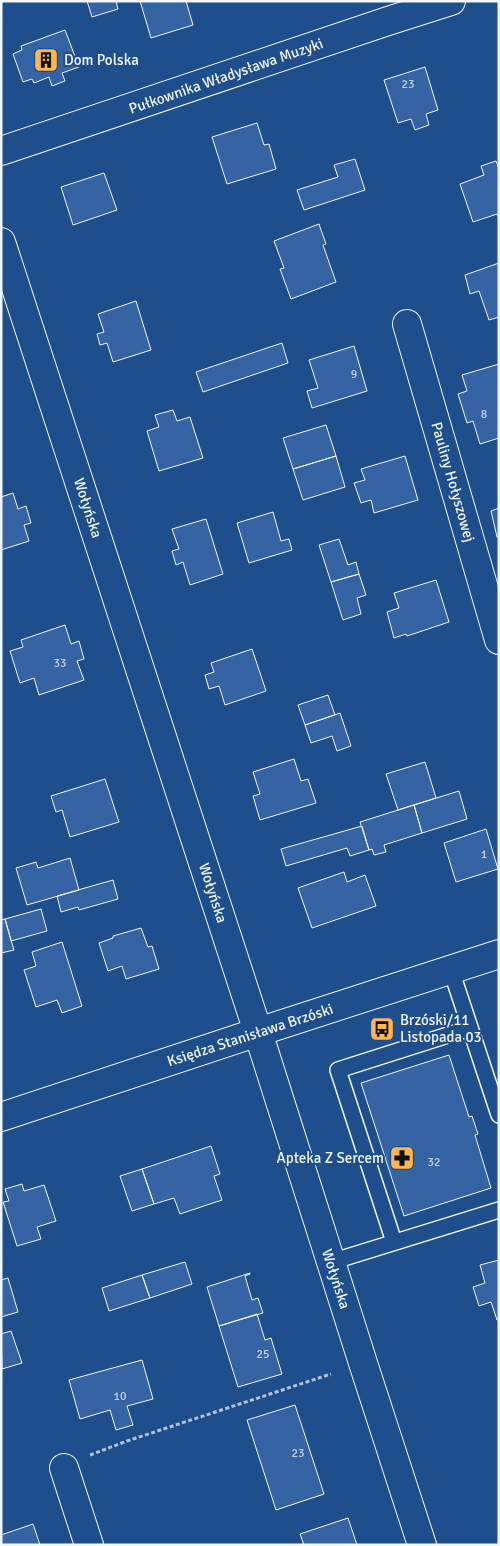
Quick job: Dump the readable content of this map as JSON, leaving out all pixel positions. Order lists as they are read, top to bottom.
{
  "streets": {
    "street": [
      "Pułkownika Władysława Muzyki",
      "Pauliny Hołyszowej",
      "Wołyńska",
      "Księdza Stanisława Brzóski"
    ]
  },
  "crossings": [
    ["Wołyńska", "Księdza Stanisława Brzóski"]
  ],
  "places": {
    "building": ["Dom Polska"],
    "bus stop": ["Brzóski/11 Listopada 03"],
    "pharmacy": ["Apteka Z Sercem"]
  },
  "house_numbers": [
    "23",
    "9",
    "8",
    "33",
    "1",
    "32",
    "25",
    "10",
    "23"
  ]
}
